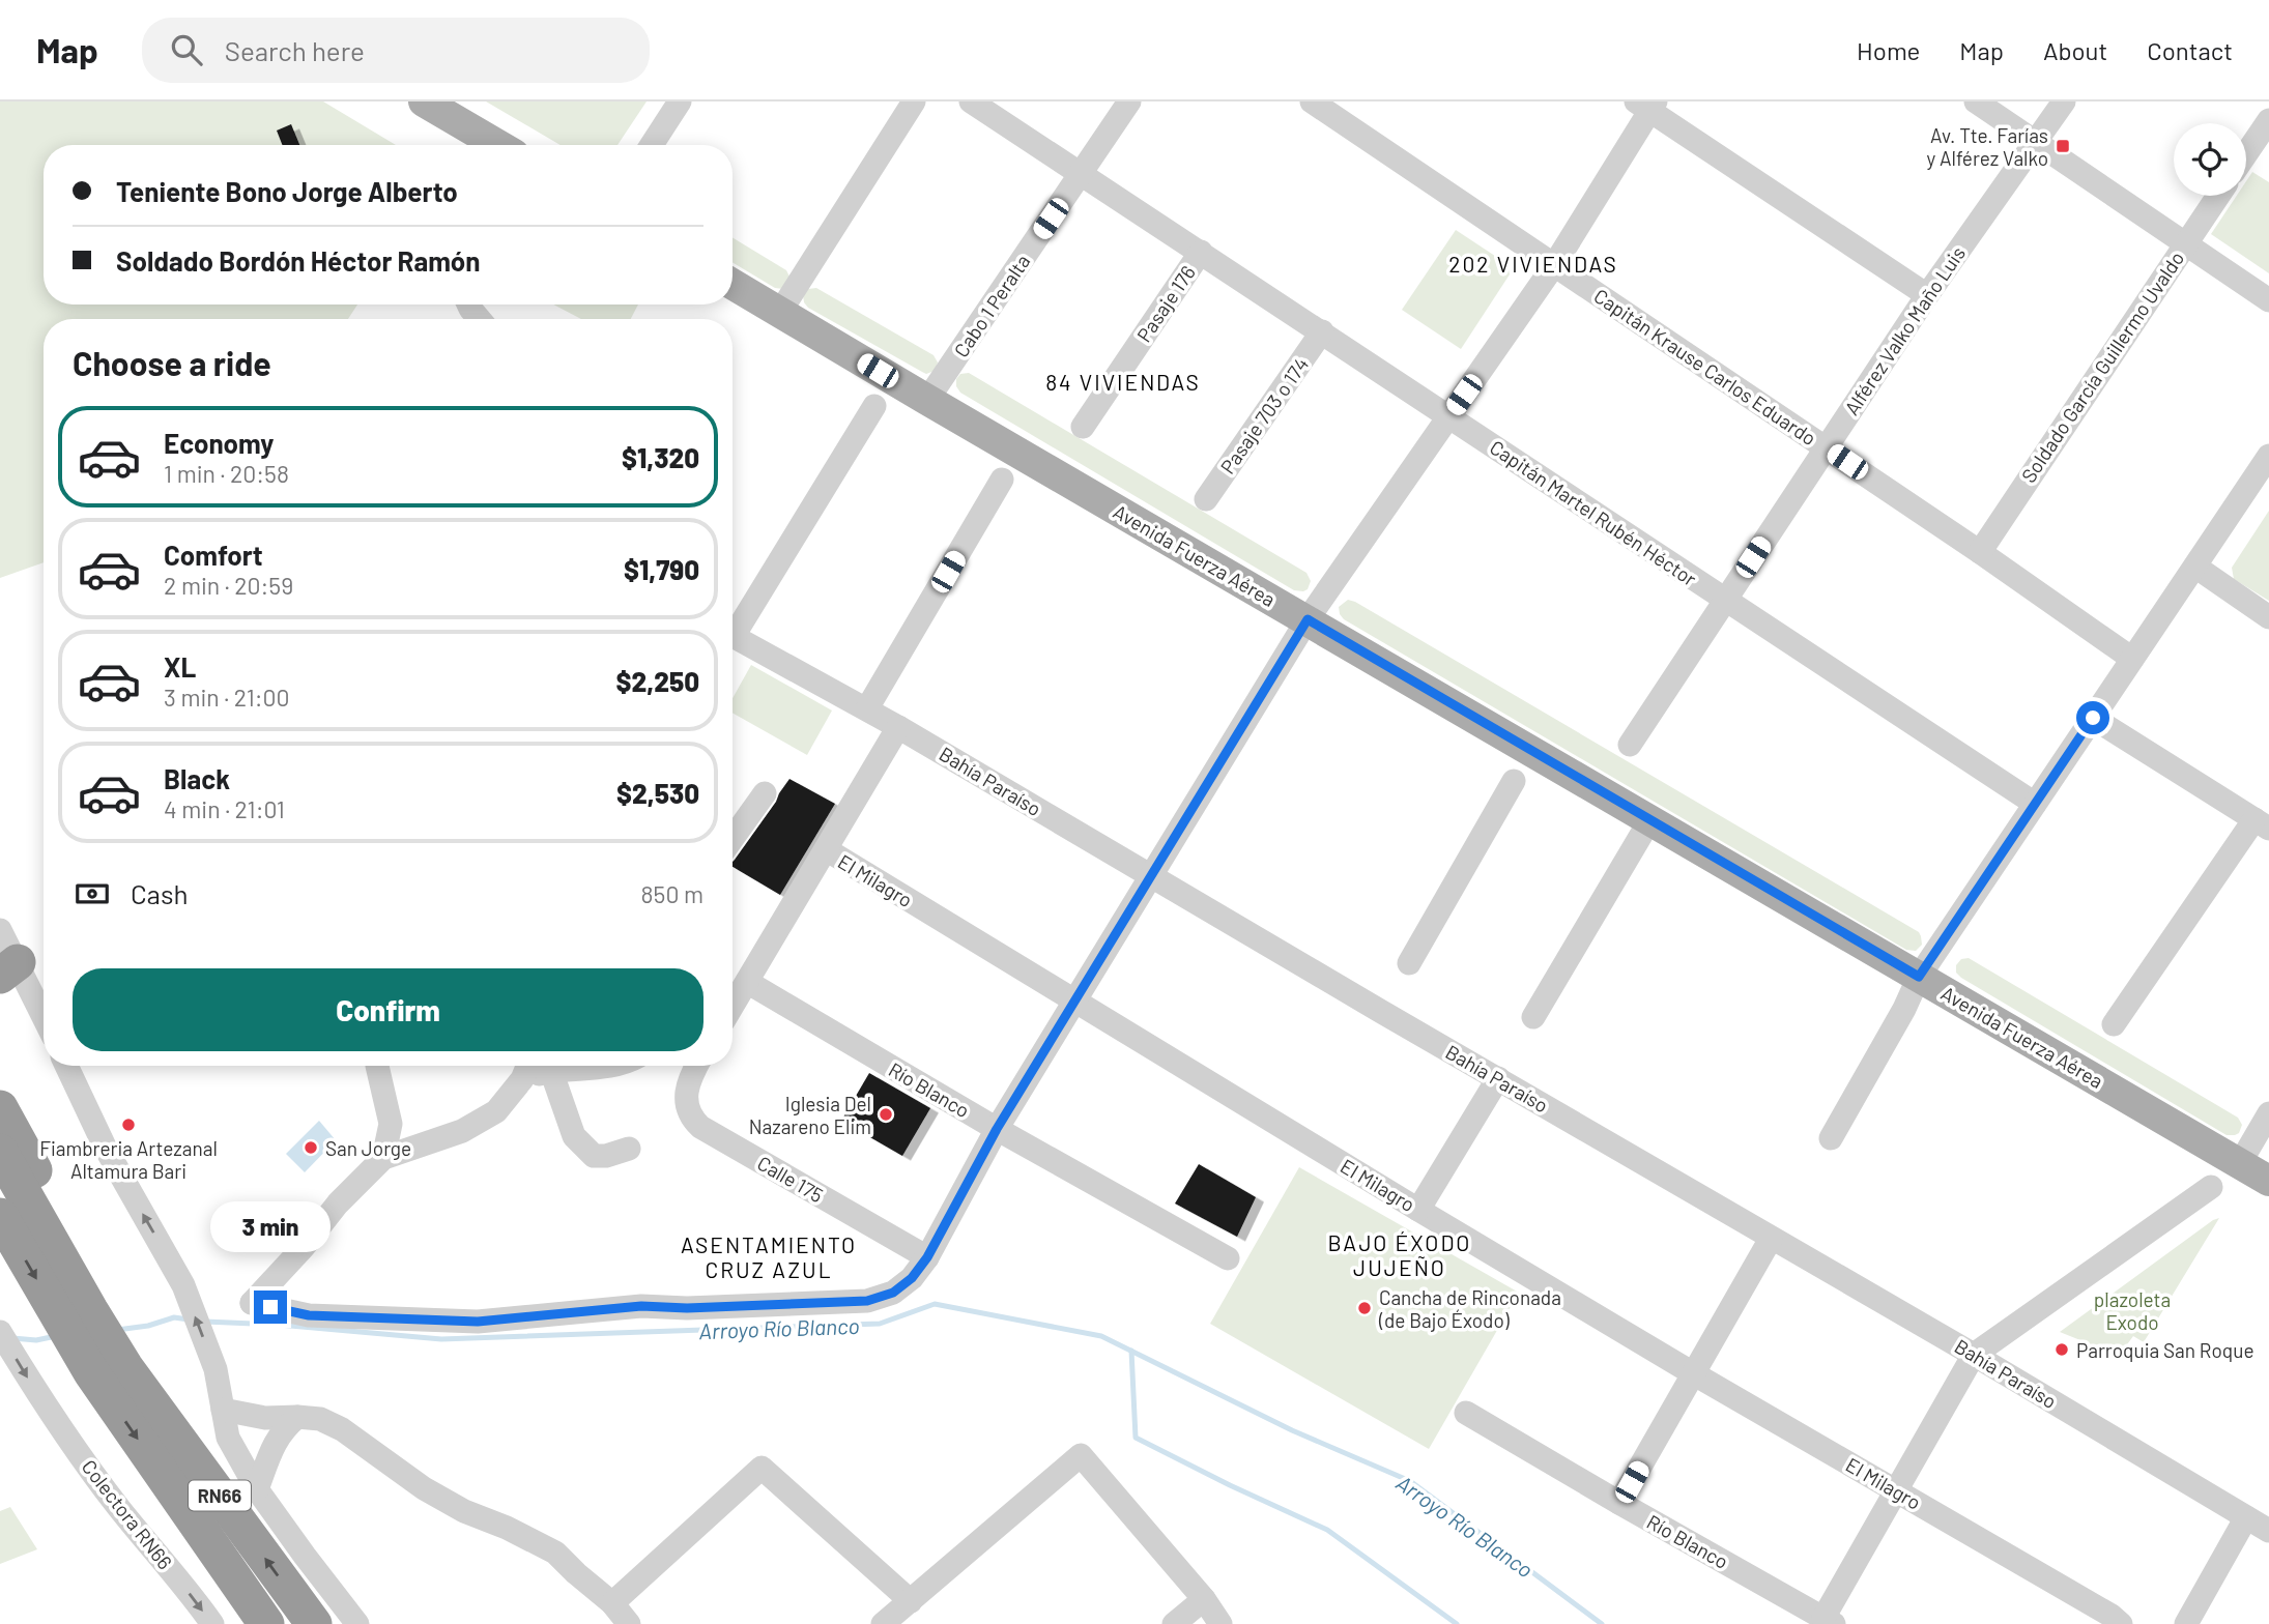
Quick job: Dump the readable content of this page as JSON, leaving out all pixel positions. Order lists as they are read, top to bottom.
{
  "streets": {
    "highway": ["RN66"],
    "main road": ["Avenida Fuerza Aérea"],
    "street": [
      "Pasaje 176",
      "Cabo 1 Peralta",
      "Alférez Valko Maño Luis",
      "Capitán Krause Carlos Eduardo",
      "Soldado García Guillermo Uvaldo",
      "Pasaje 703 o 174",
      "Capitán Martel Rubén Héctor",
      "Bahía Paraíso",
      "El Milagro",
      "Río Blanco",
      "Calle 175",
      "Colectora RN66"
    ]
  },
  "crossings": [
    ["Pasaje 176", "Capitán Martel Rubén Héctor"],
    ["Cabo 1 Peralta", "Capitán Martel Rubén Héctor"],
    ["Cabo 1 Peralta", "Avenida Fuerza Aérea"],
    ["Alférez Valko Maño Luis", "Capitán Krause Carlos Eduardo"],
    ["Alférez Valko Maño Luis", "Capitán Martel Rubén Héctor"],
    ["Capitán Krause Carlos Eduardo", "Soldado García Guillermo Uvaldo"],
    ["Pasaje 703 o 174", "Capitán Martel Rubén Héctor"]
  ],
  "districts": [
    "202 VIVIENDAS",
    "84 VIVIENDAS",
    "BAJO ÉXODO JUJEÑO",
    "ASENTAMIENTO CRUZ AZUL"
  ],
  "water": ["Arroyo Río Blanco"],
  "parks": ["plazoleta Exodo"],
  "places": {
    "transit": ["Av. Tte. Farías y Alférez Valko"],
    "other": [
      "Iglesia Del Nazareno Elim",
      "Fiambreria Artezanal Altamura Bari",
      "San Jorge",
      "Cancha de Rinconada (de Bajo Éxodo)",
      "Parroquia San Roque"
    ]
  },
  "page": {
    "header": "Map",
    "search": "Search here",
    "nav": [
      "Home",
      "Map",
      "About",
      "Contact"
    ],
    "banner": ["Teniente Bono Jorge Alberto", "Soldado Bordón Héctor Ramón"],
    "heading": "Choose a ride",
    "list": [
      {
        "name": "Economy",
        "note": "1 min · 20:58",
        "value": "$1,320"
      },
      {
        "name": "Comfort",
        "note": "2 min · 20:59",
        "value": "$1,790"
      },
      {
        "name": "XL",
        "note": "3 min · 21:00",
        "value": "$2,250"
      },
      {
        "name": "Black",
        "note": "4 min · 21:01",
        "value": "$2,530"
      }
    ],
    "pay": ["Cash", "850 m"],
    "buttons": "Confirm",
    "bubble": "3 min"
  }
}
